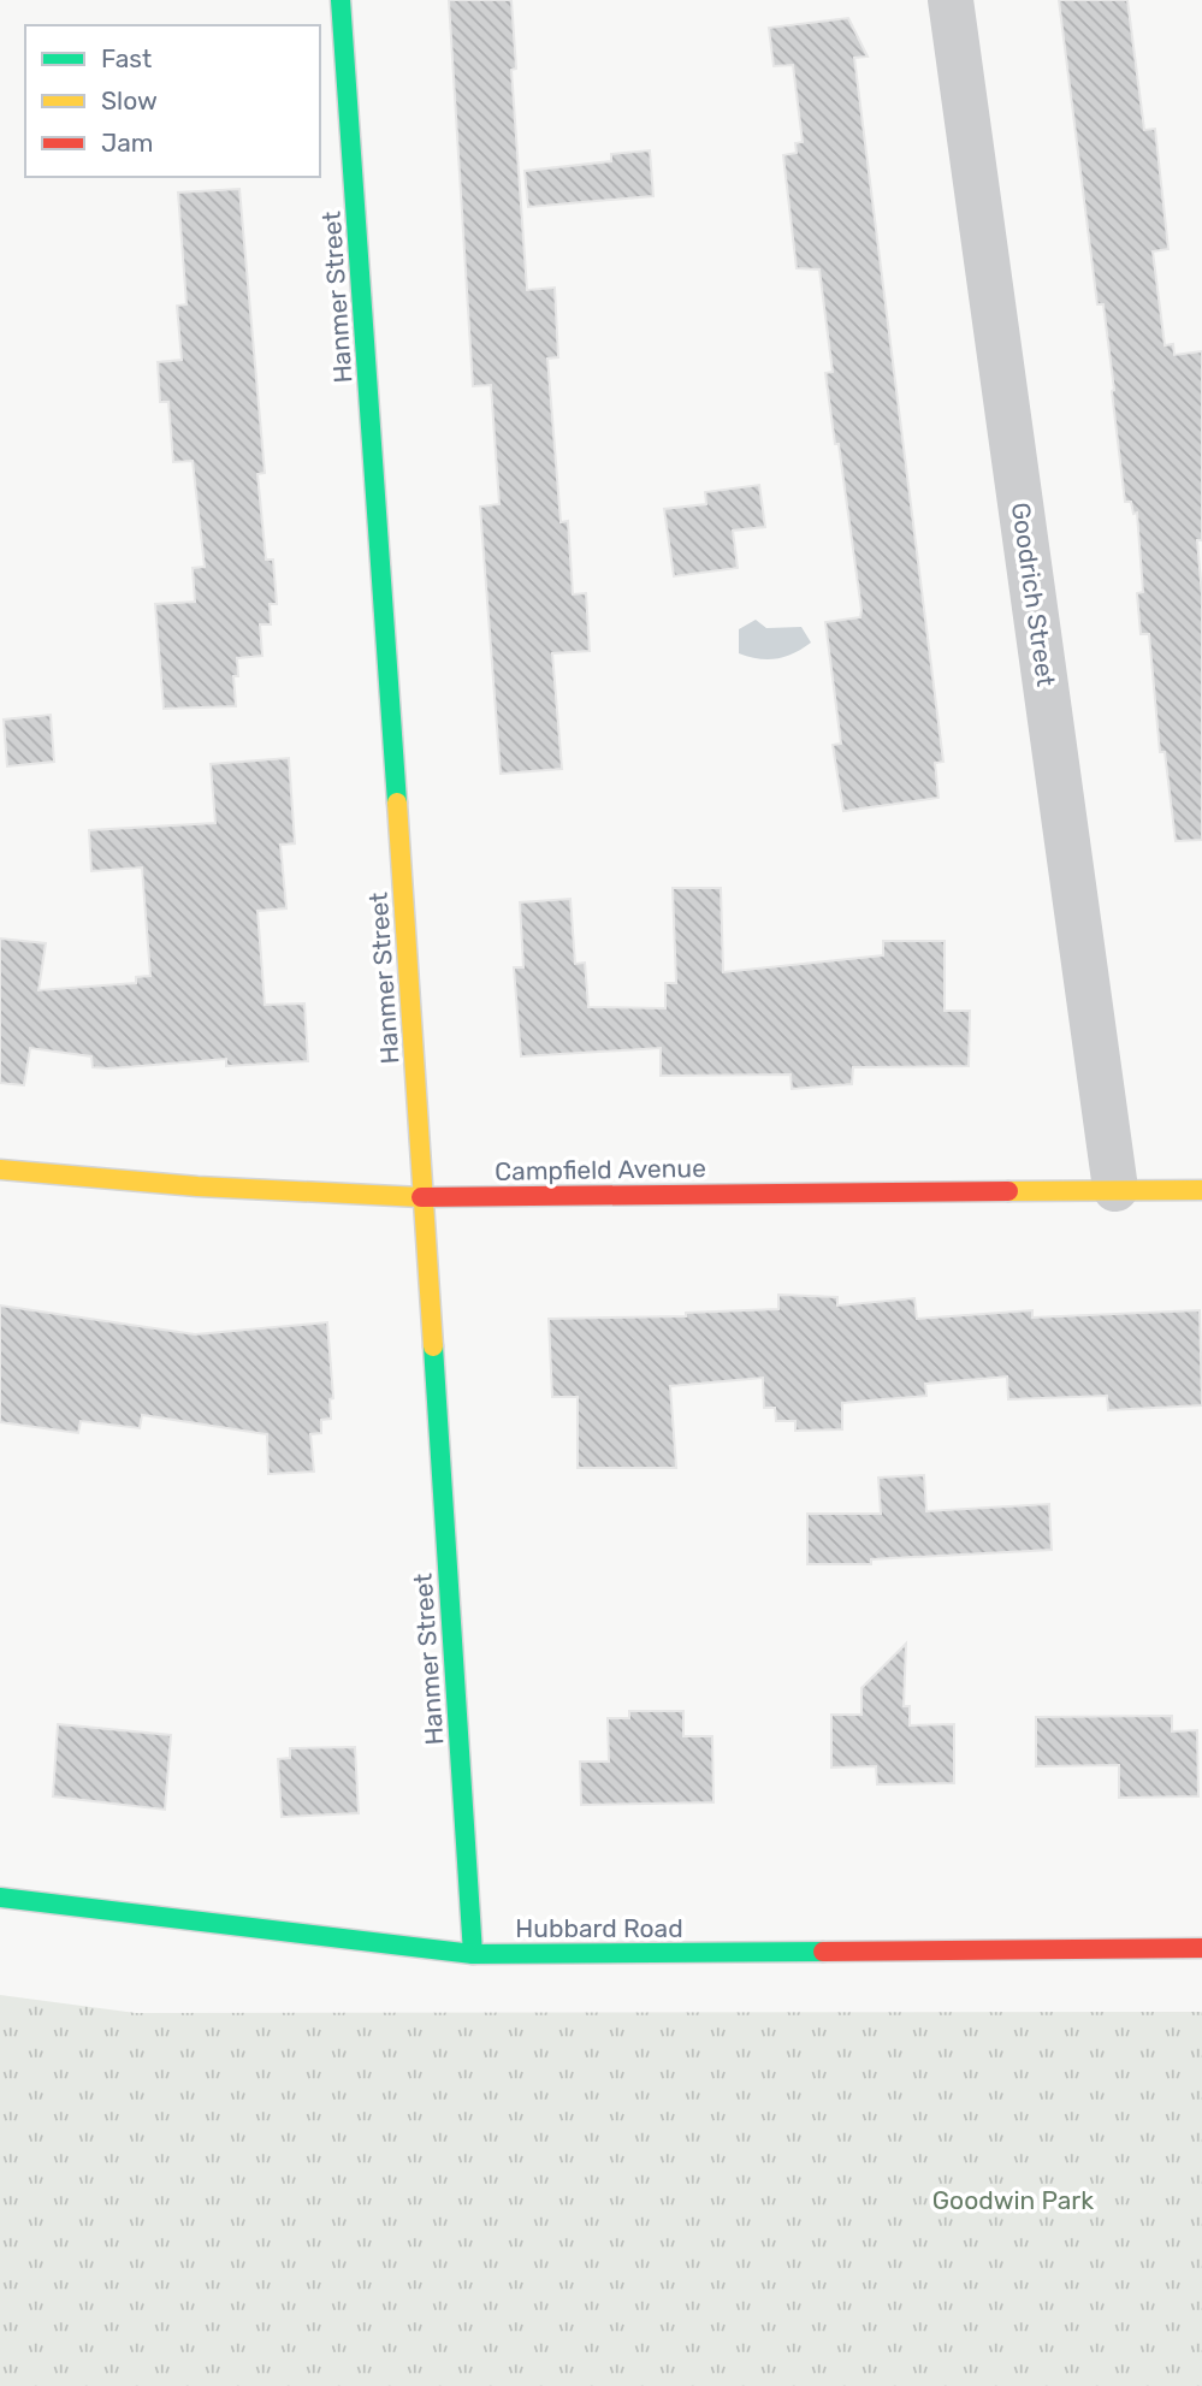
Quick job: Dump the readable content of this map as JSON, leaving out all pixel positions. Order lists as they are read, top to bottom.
{
  "streets": {
    "street": [
      "Hanmer Street",
      "Goodrich Street",
      "Campfield Avenue",
      "Hubbard Road"
    ]
  },
  "crossings": [
    ["Hanmer Street", "Campfield Avenue"],
    ["Hanmer Street", "Hubbard Road"],
    ["Goodrich Street", "Campfield Avenue"]
  ],
  "parks": ["Goodwin Park"],
  "legend": ["Fast", "Slow", "Jam"]
}
